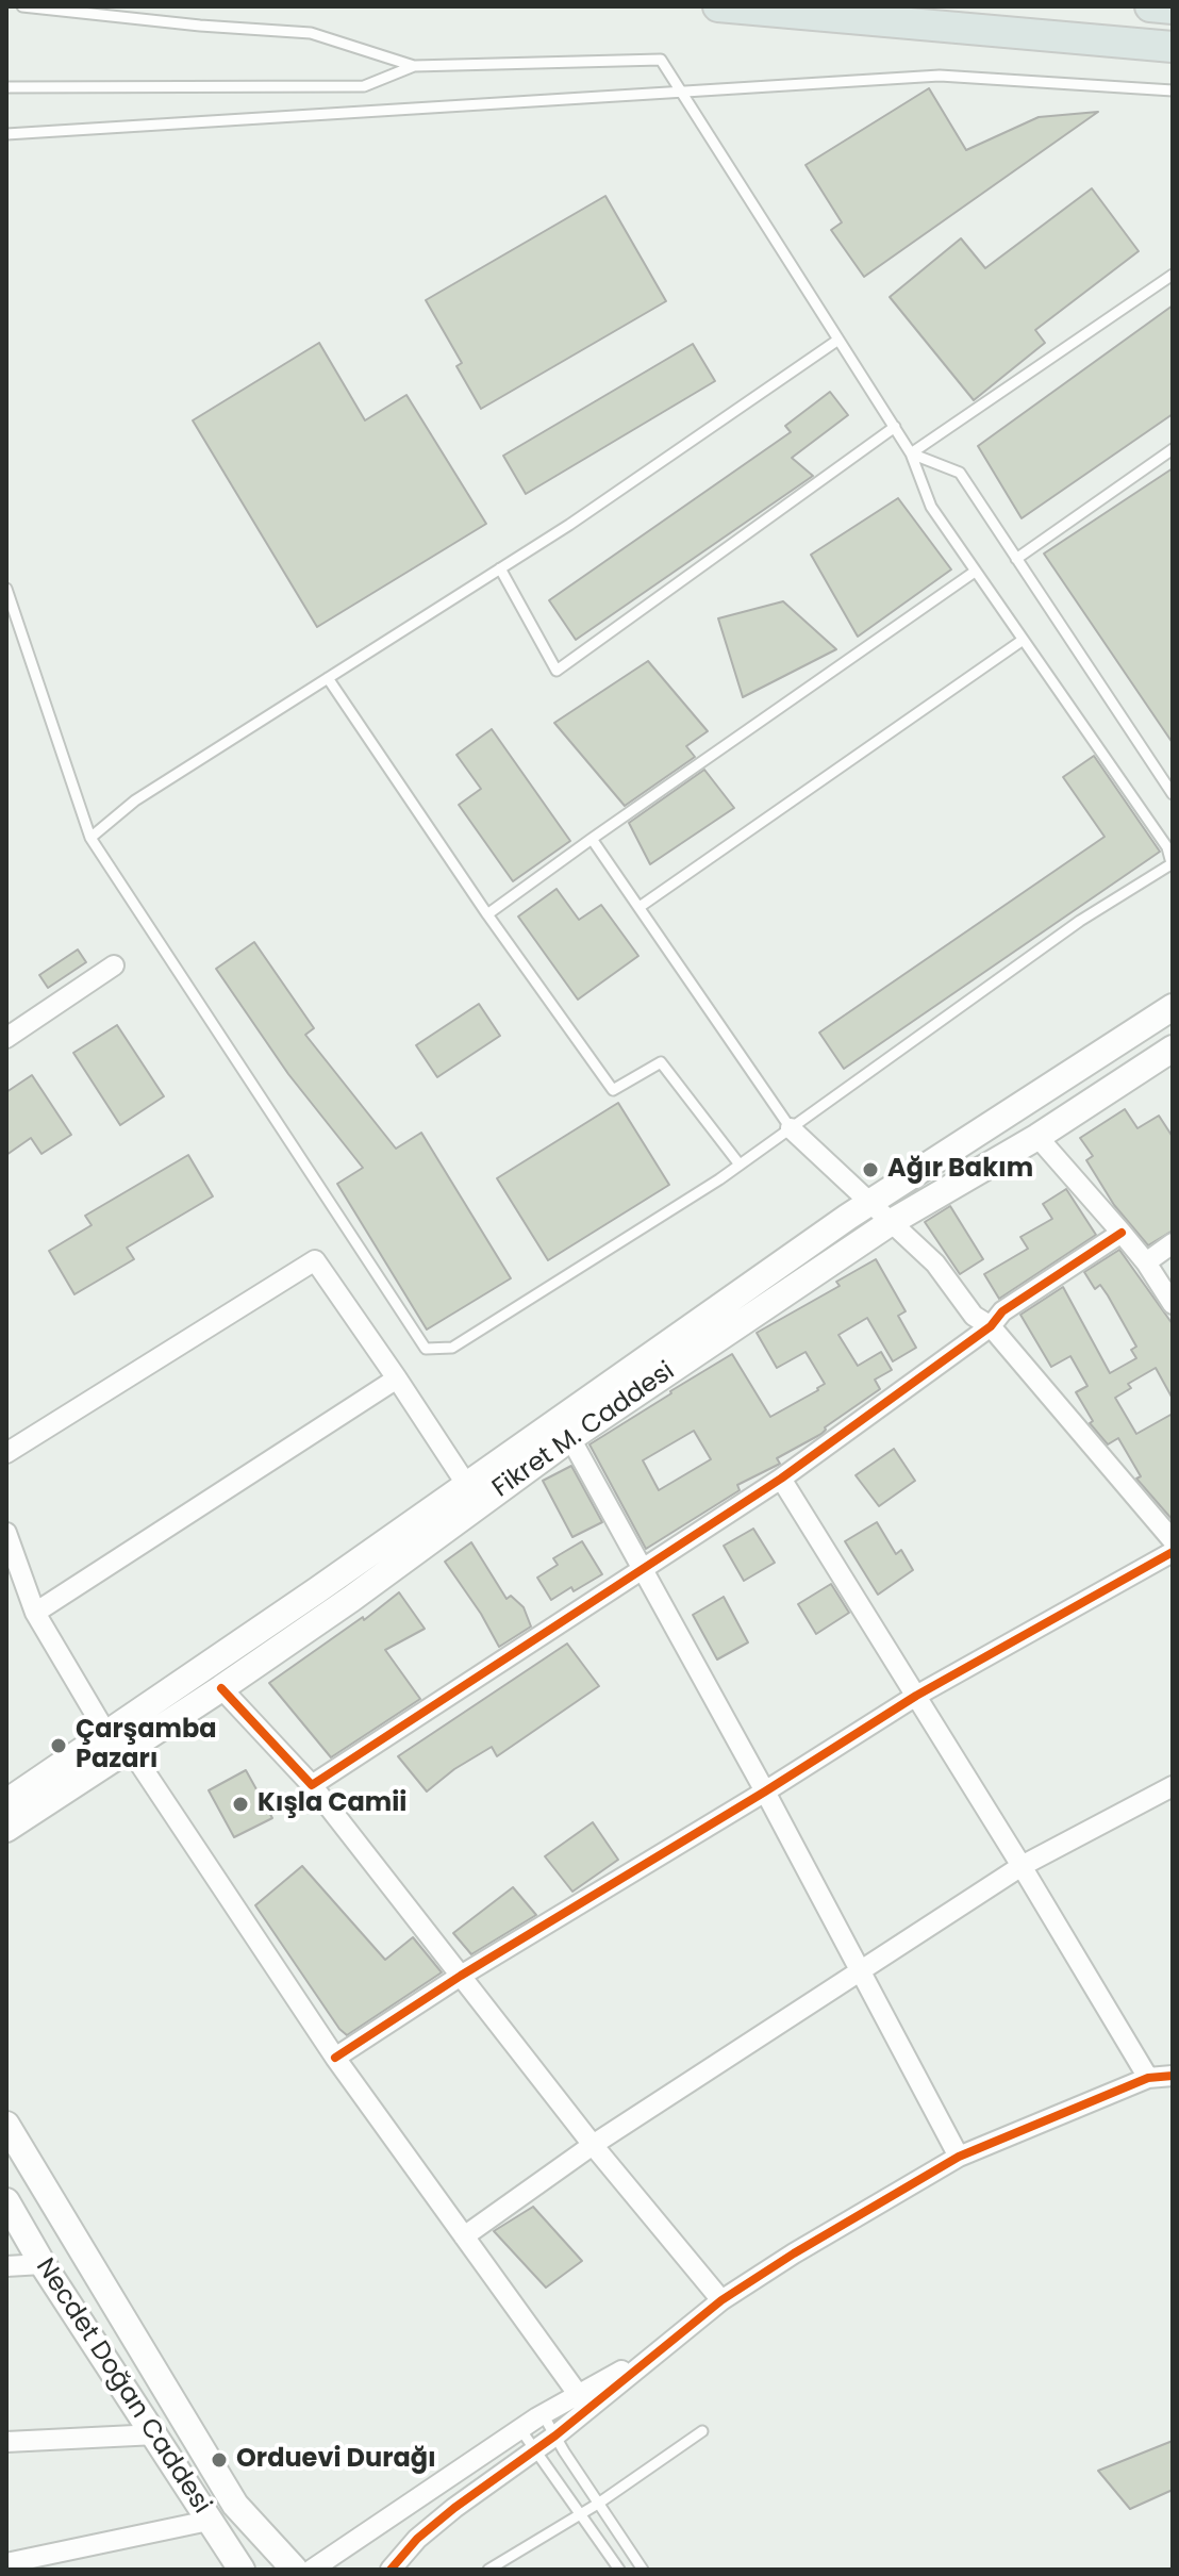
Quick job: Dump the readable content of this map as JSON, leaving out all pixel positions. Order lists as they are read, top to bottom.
{
  "streets": {
    "main road": ["Fikret M. Caddesi", "Necdet Doğan Caddesi"]
  },
  "places": [
    "Ağır Bakım",
    "Çarşamba Pazarı",
    "Kışla Camii",
    "Orduevi Durağı"
  ]
}
